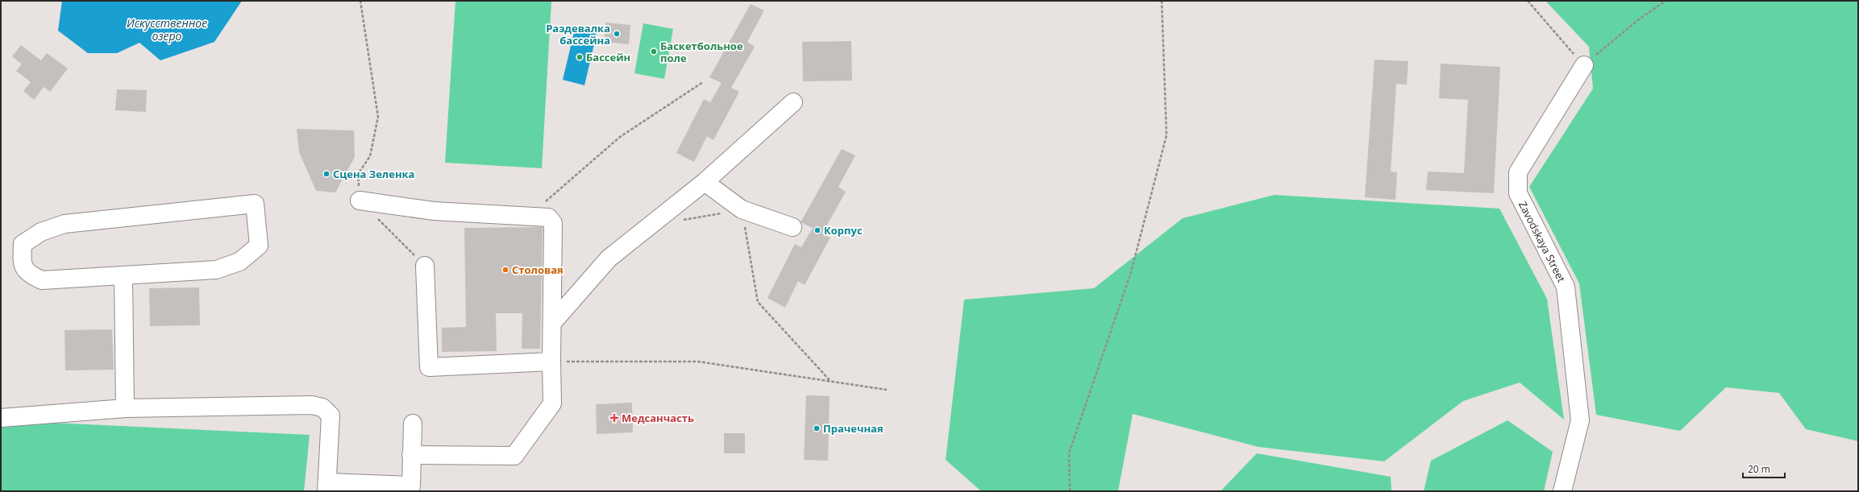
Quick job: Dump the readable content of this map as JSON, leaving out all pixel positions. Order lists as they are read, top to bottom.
{
  "streets": {
    "street": ["Zavodskaya Street"]
  },
  "water": ["Искусственное озеро"],
  "places": {
    "other": [
      "Раздевалка бассейна",
      "Баскетбольное поле",
      "Бассейн",
      "Сцена Зеленка",
      "Корпус",
      "Столовая",
      "Прачечная"
    ],
    "health": ["Медсанчасть"]
  },
  "scale_bar": "20 m"
}
